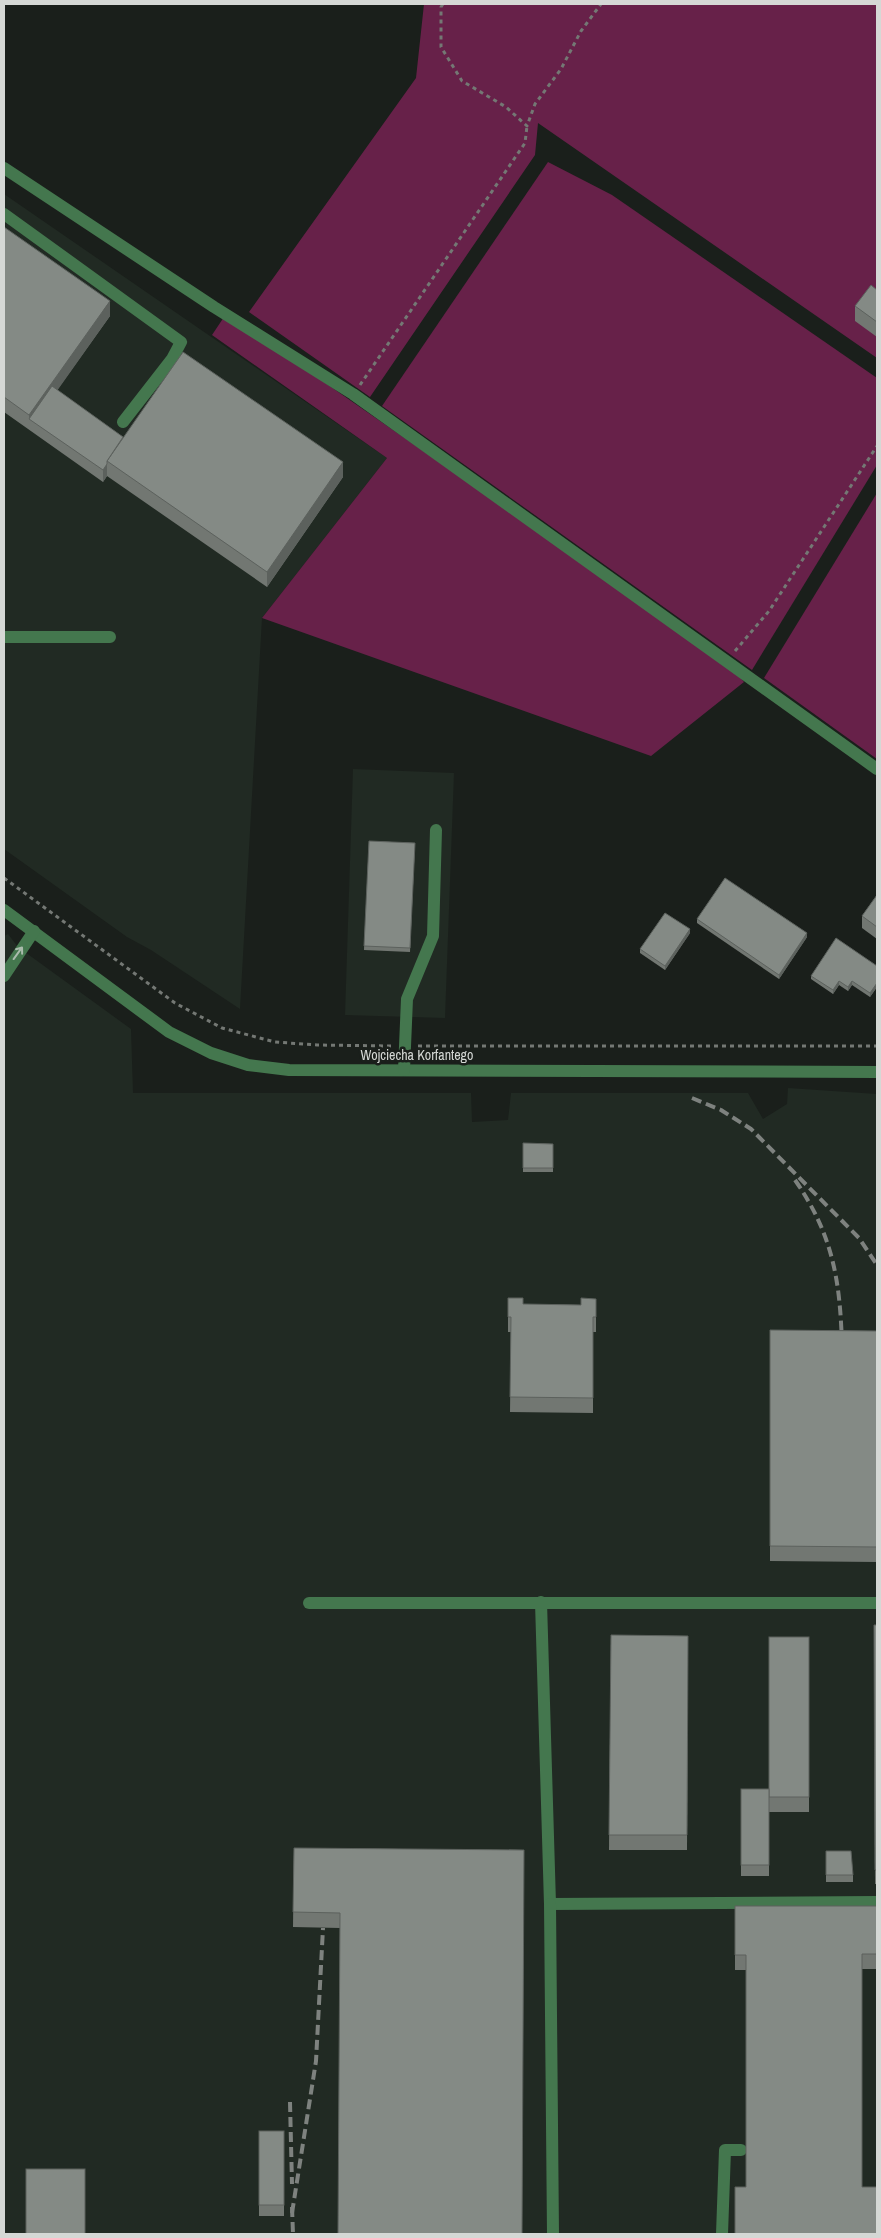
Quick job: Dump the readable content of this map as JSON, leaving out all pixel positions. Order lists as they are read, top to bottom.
{
  "streets": {
    "street": ["Wojciecha Korfantego"]
  }
}
